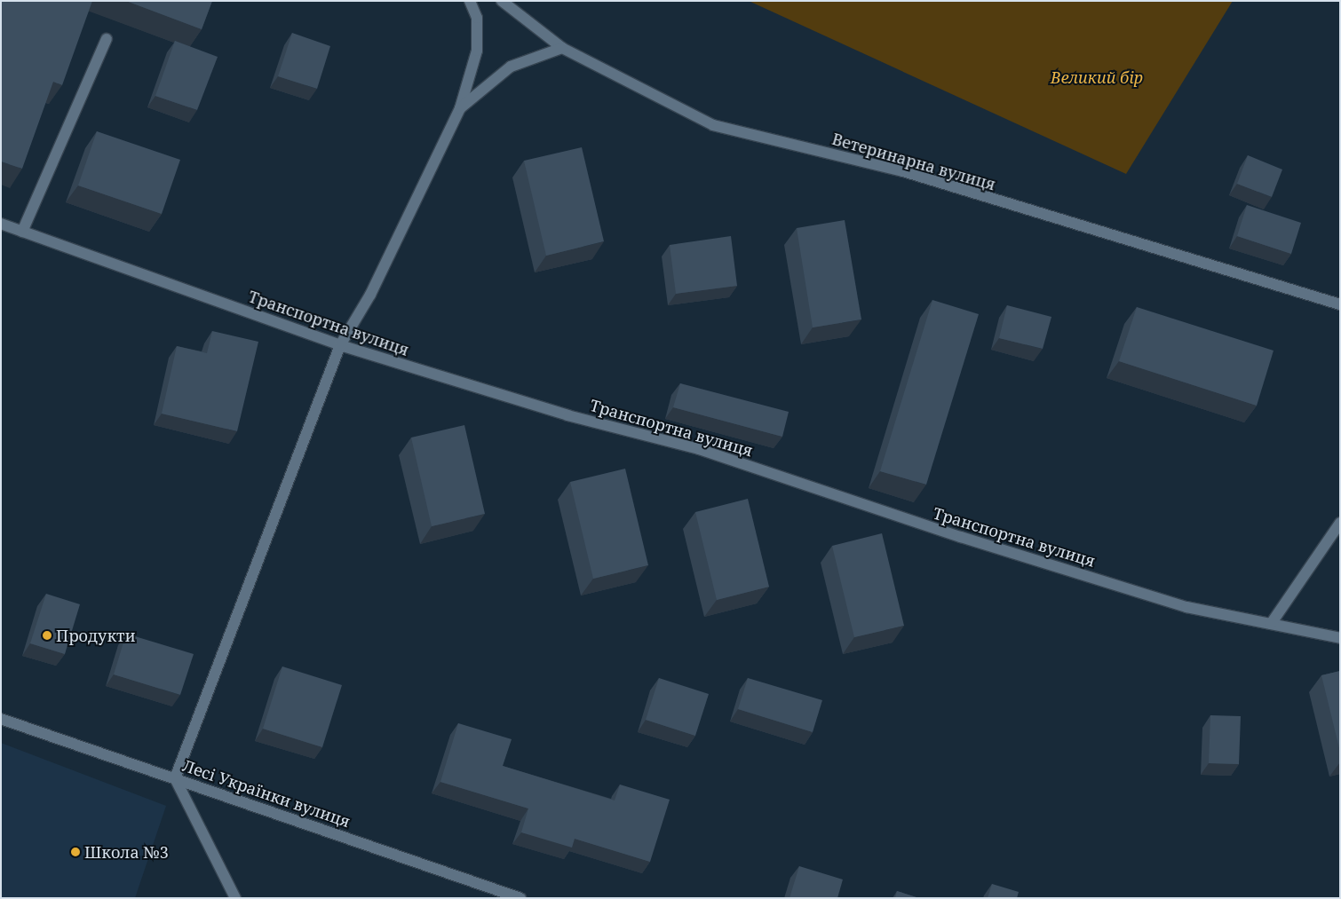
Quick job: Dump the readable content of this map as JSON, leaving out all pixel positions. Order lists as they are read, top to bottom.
{
  "streets": {
    "street": ["Ветеринарна вулиця", "Транспортна вулиця", "Лесі Українки вулиця"]
  },
  "parks": ["Великий бір"],
  "places": ["Продукти", "Школа №3"]
}
